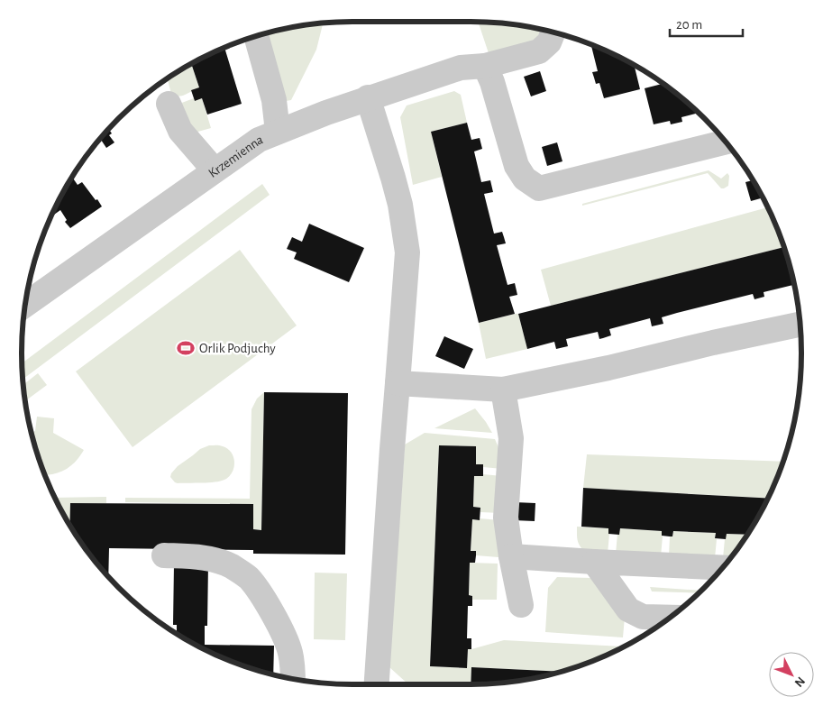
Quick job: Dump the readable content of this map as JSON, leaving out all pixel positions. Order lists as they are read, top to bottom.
{
  "streets": {
    "street": ["Krzemienna"]
  },
  "places": {
    "sports": ["Orlik Podjuchy"]
  },
  "scale_bar": "20 m",
  "north": "bottom right"
}
